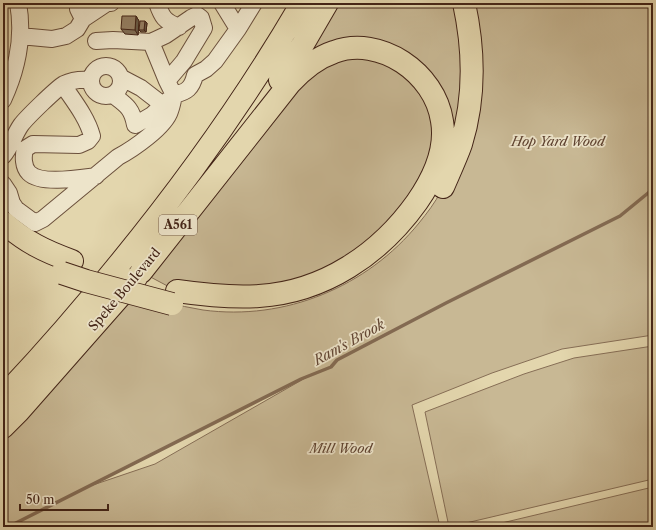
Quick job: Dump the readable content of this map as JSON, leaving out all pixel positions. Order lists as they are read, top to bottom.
{
  "streets": {
    "highway": ["A561", "Speke Boulevard"]
  },
  "water": ["Ram's Brook"],
  "parks": ["Hop Yard Wood", "Mill Wood"],
  "scale_bar": "50 m"
}
